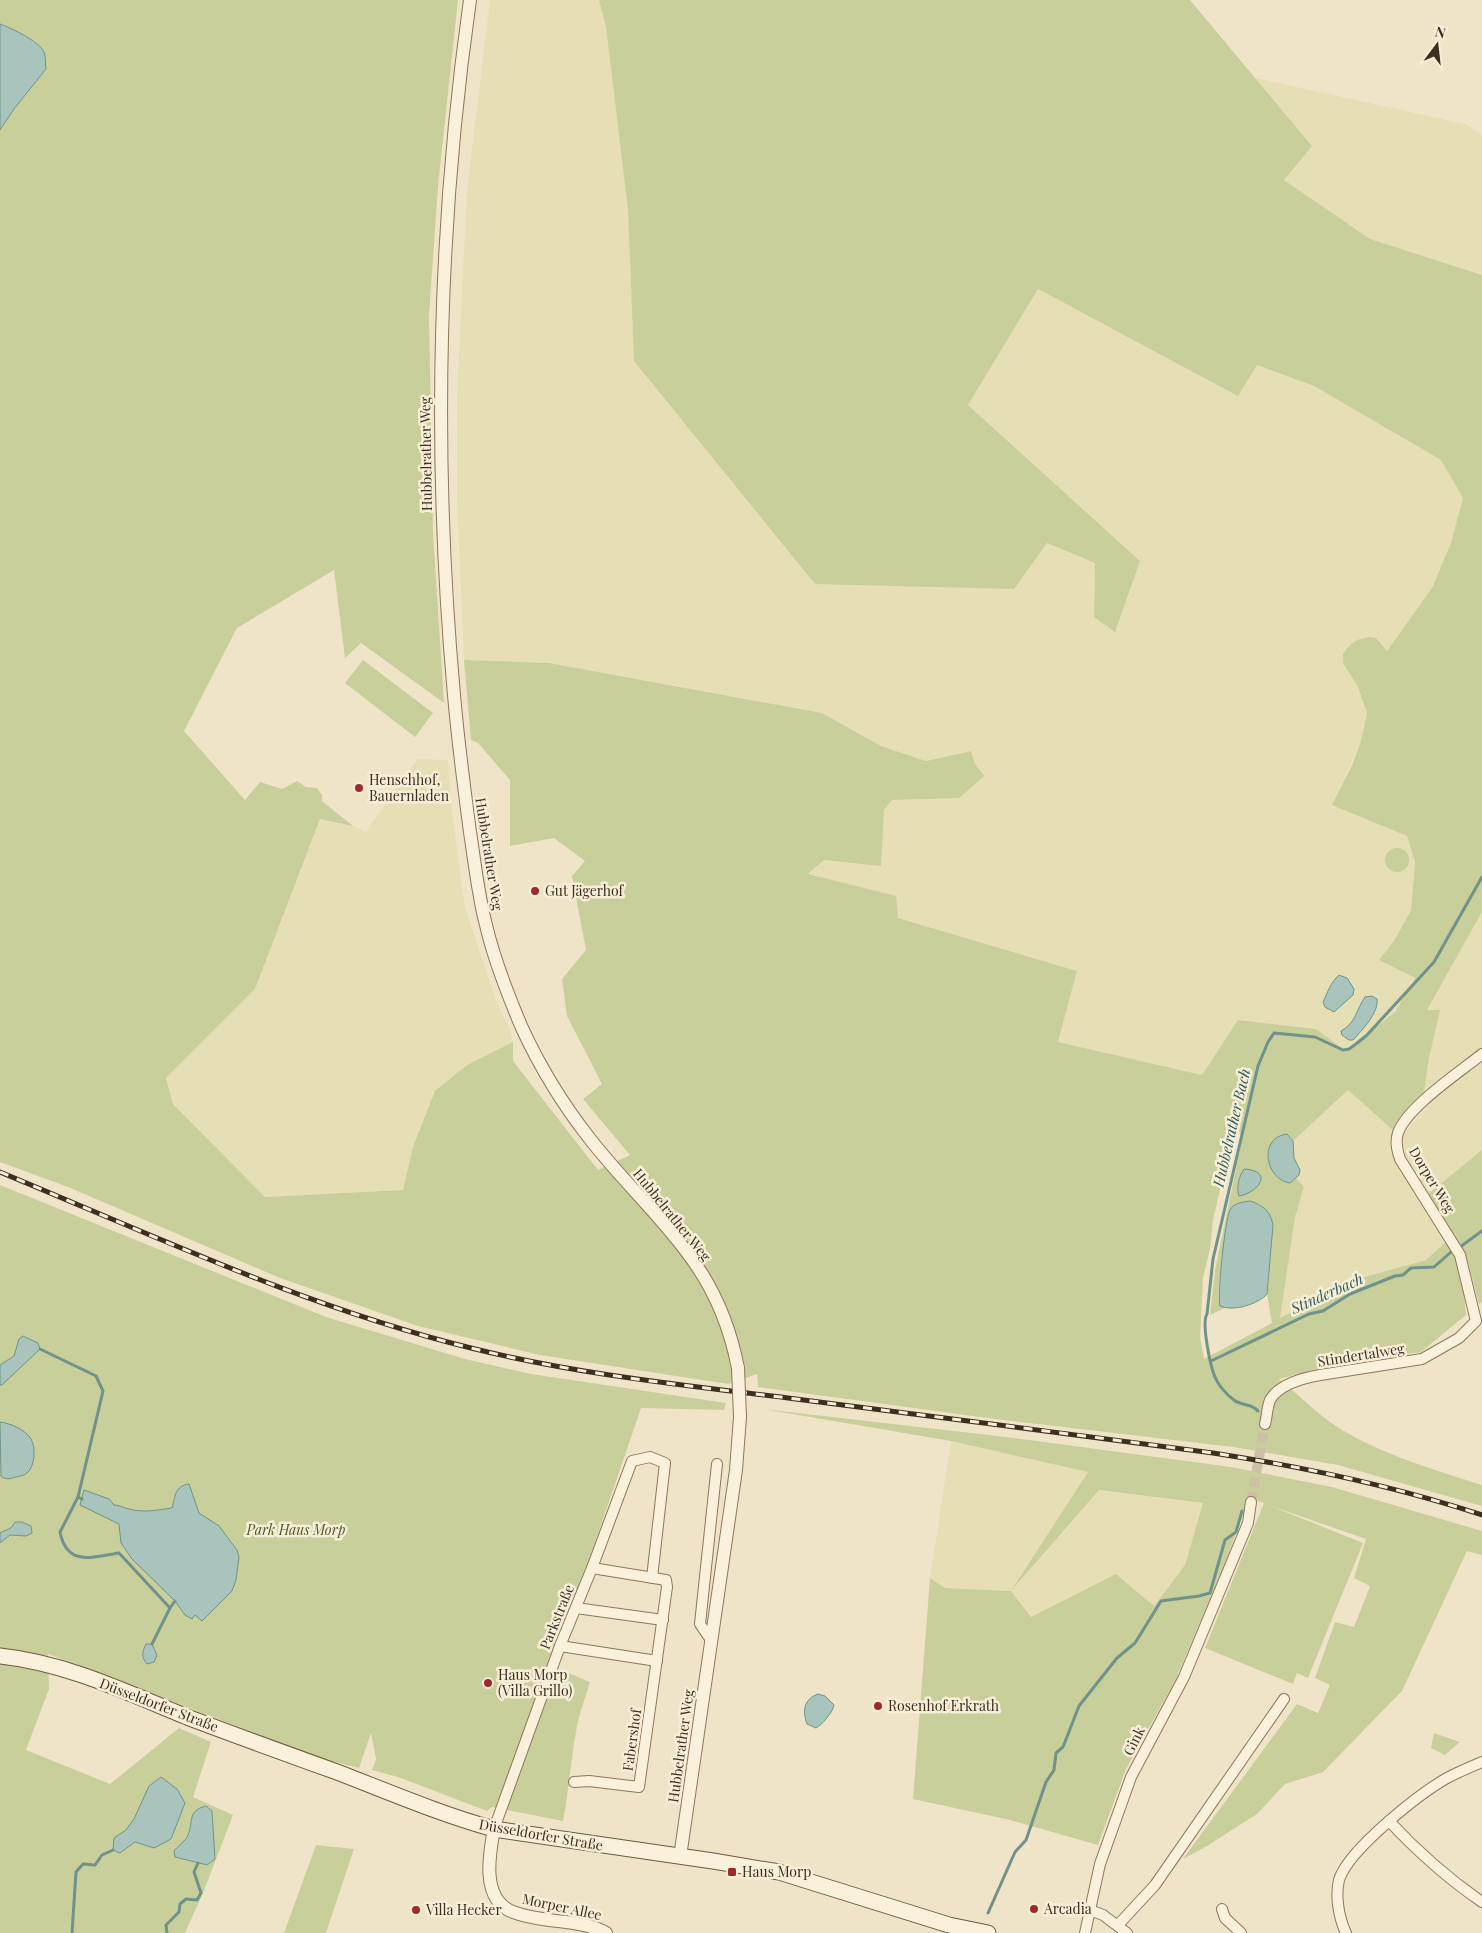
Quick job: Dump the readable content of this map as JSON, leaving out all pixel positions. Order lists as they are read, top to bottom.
{
  "streets": {
    "main road": ["Düsseldorfer Straße"],
    "street": [
      "Hubbelrather Weg",
      "Dorper Weg",
      "Stindertalweg",
      "Parkstraße",
      "Fabershof",
      "Gink",
      "Morper Allee"
    ]
  },
  "crossings": [
    ["Hubbelrather Weg", "Düsseldorfer Straße"],
    ["Dorper Weg", "Stindertalweg"],
    ["Parkstraße", "Düsseldorfer Straße"],
    ["Parkstraße", "Fabershof"],
    ["Parkstraße", "Morper Allee"],
    ["Düsseldorfer Straße", "Morper Allee"]
  ],
  "water": ["Hubbelrather Bach", "Stinderbach"],
  "parks": ["Park Haus Morp"],
  "places": {
    "other": [
      "Henschhof, Bauernladen",
      "Gut Jägerhof",
      "Haus Morp (Villa Grillo)",
      "Rosenhof Erkrath",
      "Arcadia",
      "Villa Hecker"
    ],
    "transit": ["Haus Morp"]
  },
  "north": "top"
}
